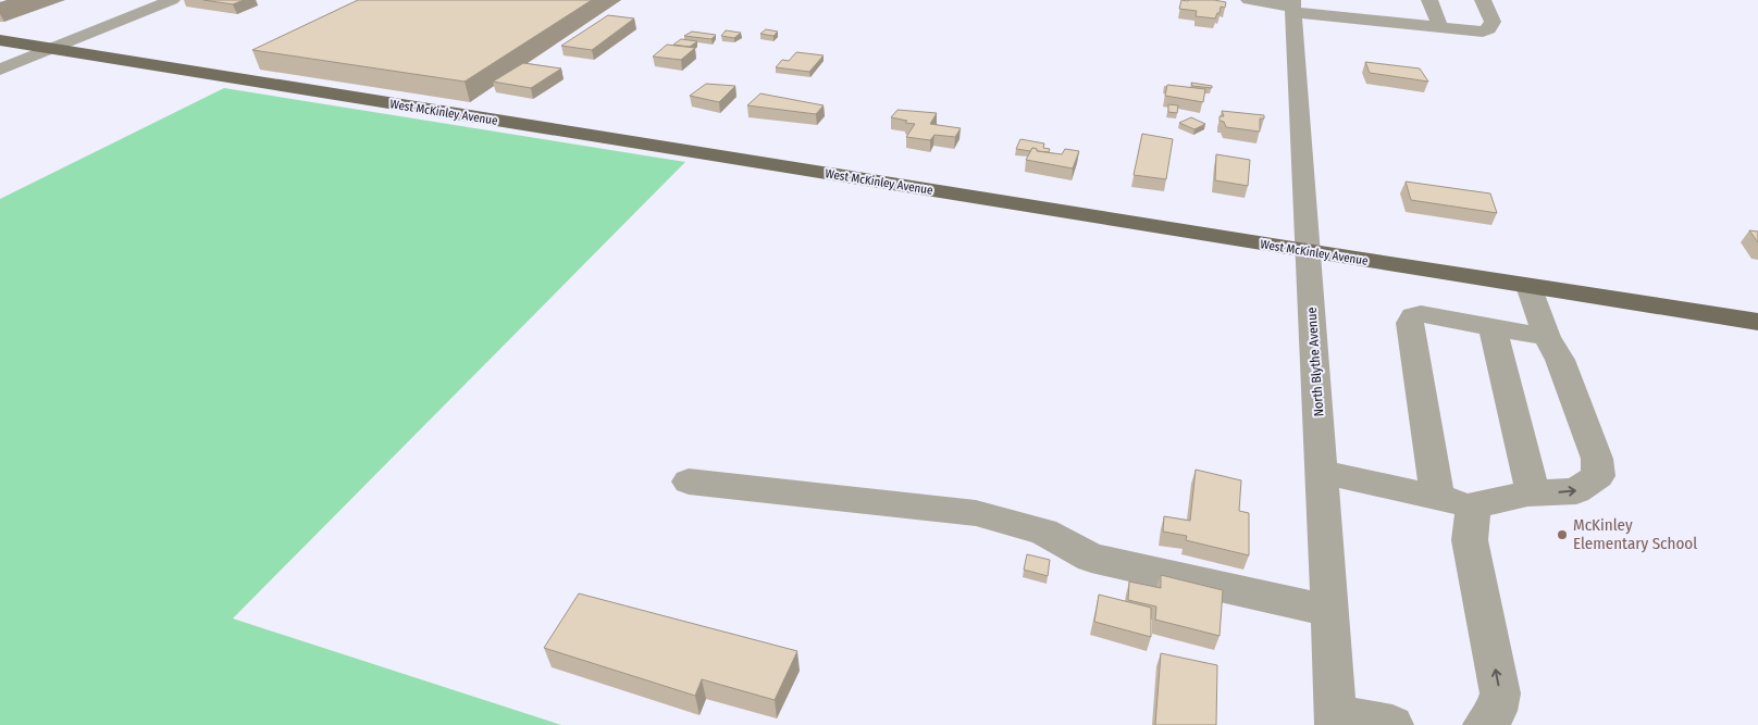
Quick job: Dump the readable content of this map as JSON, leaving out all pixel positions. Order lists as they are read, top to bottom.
{
  "streets": {
    "main road": ["West McKinley Avenue"],
    "street": ["North Blythe Avenue"]
  },
  "crossings": [
    ["West McKinley Avenue", "North Blythe Avenue"]
  ],
  "places": ["McKinley Elementary School"]
}
